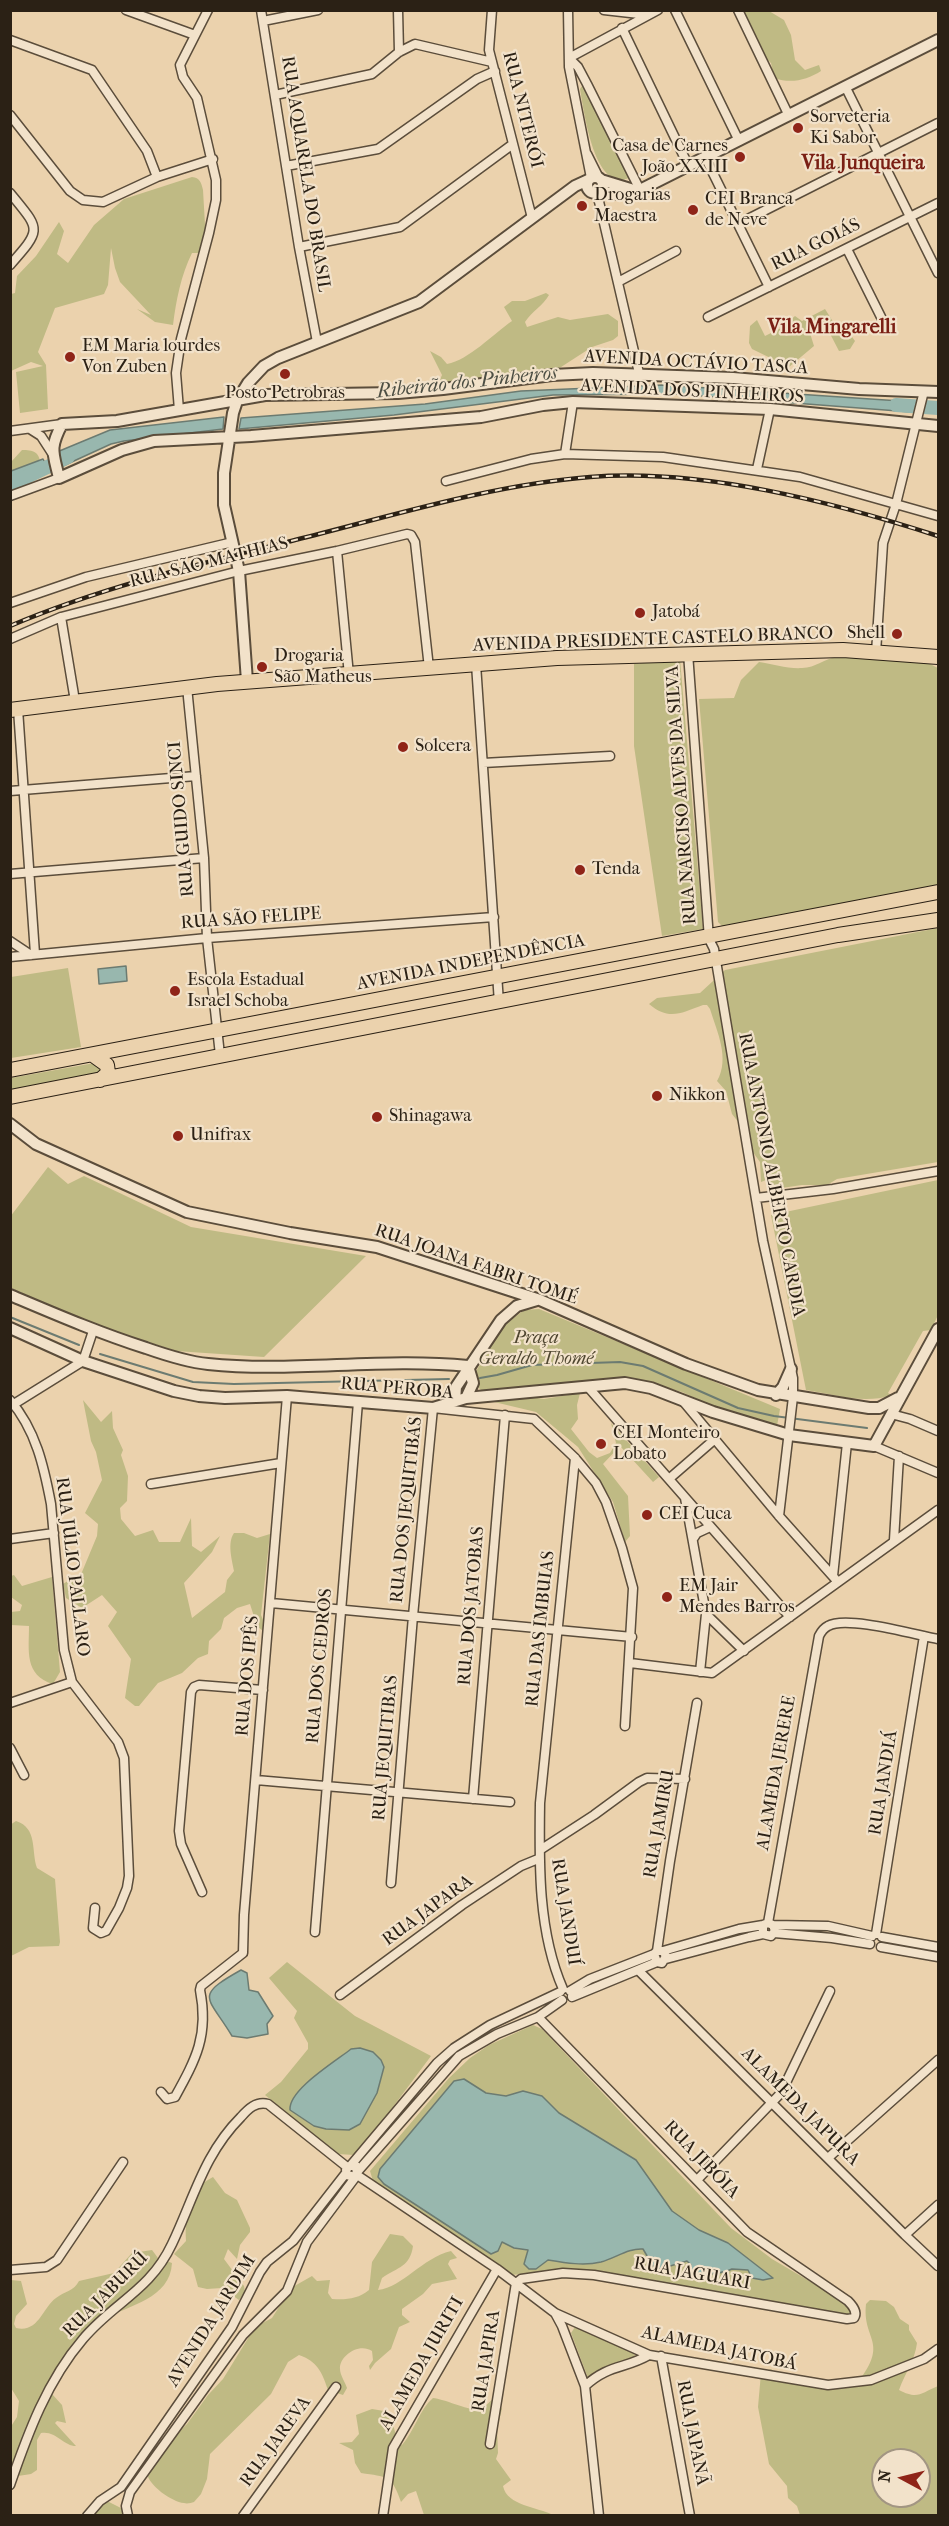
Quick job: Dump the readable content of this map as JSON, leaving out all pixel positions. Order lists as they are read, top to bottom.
{
  "streets": {
    "main road": ["AVENIDA PRESIDENTE CASTELO BRANCO", "AVENIDA INDEPENDÊNCIA"],
    "street": [
      "RUA NITERÓI",
      "RUA AQUARELA DO BRASIL",
      "RUA GOIÁS",
      "AVENIDA OCTÁVIO TASCA",
      "AVENIDA DOS PINHEIROS",
      "RUA SÃO MATHIAS",
      "RUA NARCISO ALVES DA SILVA",
      "RUA GUIDO SINCI",
      "RUA SÃO FELIPE",
      "RUA ANTONIO ALBERTO CARDIA",
      "RUA JOANA FABRI TOMÉ",
      "RUA PEROBA",
      "RUA DOS JEQUITIBÁS",
      "RUA JÚLIO PALLARO",
      "RUA DOS JATOBAS",
      "RUA DAS IMBUIAS",
      "RUA DOS CEDROS",
      "RUA DOS IPÊS",
      "RUA JEQUITIBAS",
      "ALAMEDA JERERE",
      "RUA JANDIÁ",
      "RUA JAMIRU",
      "RUA JAPARA",
      "RUA JANDUÍ",
      "ALAMEDA JAPURA",
      "RUA JIBÓIA",
      "RUA JAGUARI",
      "RUA JABURÚ",
      "AVENIDA JARDIM",
      "ALAMEDA JATOBÁ",
      "RUA JAPIRA",
      "ALAMEDA JURITI",
      "RUA JAPANÃ",
      "RUA JAREVA"
    ]
  },
  "crossings": [
    ["RUA SÃO MATHIAS", "AVENIDA PRESIDENTE CASTELO BRANCO"],
    ["AVENIDA PRESIDENTE CASTELO BRANCO", "RUA NARCISO ALVES DA SILVA"],
    ["AVENIDA PRESIDENTE CASTELO BRANCO", "RUA GUIDO SINCI"],
    ["RUA NARCISO ALVES DA SILVA", "AVENIDA INDEPENDÊNCIA"],
    ["RUA NARCISO ALVES DA SILVA", "RUA ANTONIO ALBERTO CARDIA"],
    ["RUA GUIDO SINCI", "RUA SÃO FELIPE"],
    ["RUA GUIDO SINCI", "AVENIDA INDEPENDÊNCIA"],
    ["RUA ANTONIO ALBERTO CARDIA", "RUA JOANA FABRI TOMÉ"],
    ["RUA PEROBA", "RUA DOS JEQUITIBÁS"],
    ["RUA PEROBA", "RUA DOS JATOBAS"],
    ["RUA PEROBA", "RUA DAS IMBUIAS"],
    ["RUA PEROBA", "RUA DOS CEDROS"],
    ["RUA PEROBA", "RUA DOS IPÊS"],
    ["RUA DOS JEQUITIBÁS", "RUA JEQUITIBAS"],
    ["RUA DAS IMBUIAS", "RUA JANDUÍ"],
    ["ALAMEDA JERERE", "RUA JANDIÁ"],
    ["ALAMEDA JERERE", "AVENIDA JARDIM"],
    ["RUA JANDIÁ", "AVENIDA JARDIM"],
    ["RUA JAMIRU", "RUA JAPARA"],
    ["RUA JAMIRU", "AVENIDA JARDIM"],
    ["RUA JAPARA", "RUA JANDUÍ"],
    ["RUA JANDUÍ", "AVENIDA JARDIM"],
    ["ALAMEDA JAPURA", "AVENIDA JARDIM"],
    ["RUA JIBÓIA", "RUA JAGUARI"],
    ["RUA JIBÓIA", "AVENIDA JARDIM"],
    ["RUA JAGUARI", "ALAMEDA JATOBÁ"],
    ["RUA JAGUARI", "RUA JAPIRA"],
    ["RUA JABURÚ", "ALAMEDA JATOBÁ"],
    ["AVENIDA JARDIM", "ALAMEDA JATOBÁ"],
    ["ALAMEDA JATOBÁ", "RUA JAPIRA"],
    ["ALAMEDA JATOBÁ", "ALAMEDA JURITI"],
    ["ALAMEDA JATOBÁ", "RUA JAPANÃ"]
  ],
  "districts": ["Vila Junqueira", "Vila Mingarelli"],
  "water": ["Ribeirão dos Pinheiros"],
  "parks": ["Praça Geraldo Thomé"],
  "places": [
    "Sorveteria Ki Sabor",
    "Casa de Carnes João XXIII",
    "Drogarias Maestra",
    "CEI Branca de Neve",
    "EM Maria lourdes Von Zuben",
    "Posto Petrobras",
    "Jatobá",
    "Shell",
    "Drogaria São Matheus",
    "Solcera",
    "Tenda",
    "Escola Estadual Israel Schoba",
    "Nikkon",
    "Shinagawa",
    "Unifrax",
    "CEI Monteiro Lobato",
    "CEI Cuca",
    "EM Jair Mendes Barros"
  ],
  "north": "left"
}
